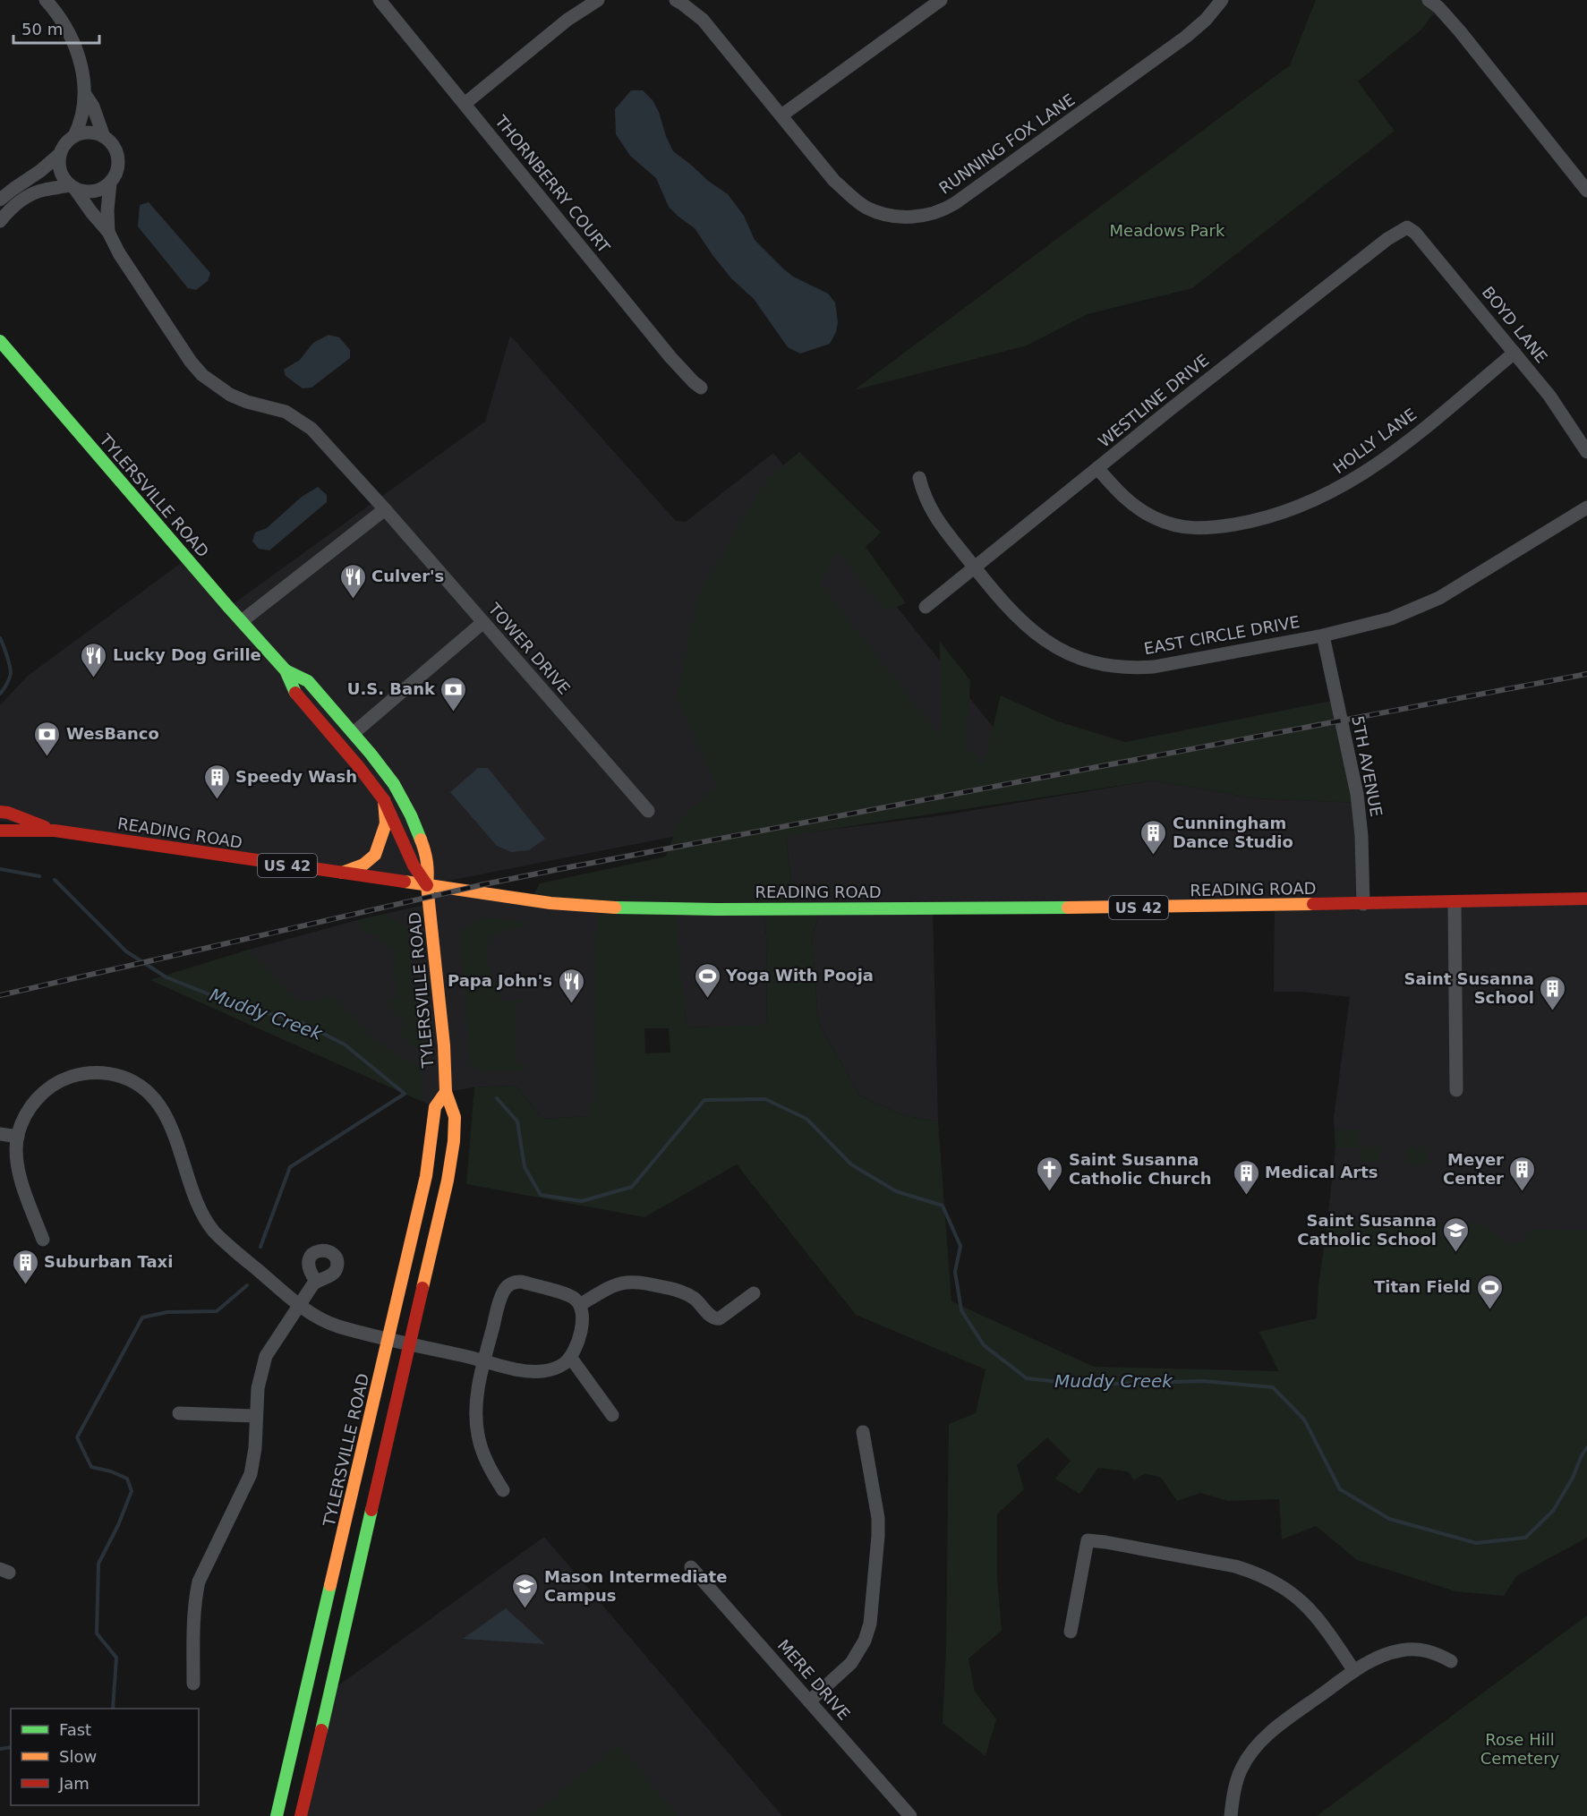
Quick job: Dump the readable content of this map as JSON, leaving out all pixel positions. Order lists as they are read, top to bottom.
{
  "streets": {
    "main road": ["TYLERSVILLE ROAD", "READING ROAD", "US 42"],
    "street": [
      "RUNNING FOX LANE",
      "THORNBERRY COURT",
      "BOYD LANE",
      "WESTLINE DRIVE",
      "HOLLY LANE",
      "EAST CIRCLE DRIVE",
      "TOWER DRIVE",
      "5TH AVENUE",
      "MERE DRIVE"
    ]
  },
  "crossings": [
    ["BOYD LANE", "WESTLINE DRIVE"],
    ["BOYD LANE", "HOLLY LANE"],
    ["WESTLINE DRIVE", "HOLLY LANE"],
    ["WESTLINE DRIVE", "EAST CIRCLE DRIVE"],
    ["TYLERSVILLE ROAD", "READING ROAD"],
    ["EAST CIRCLE DRIVE", "5TH AVENUE"],
    ["5TH AVENUE", "READING ROAD"]
  ],
  "water": ["Muddy Creek"],
  "parks": ["Meadows Park", "Rose Hill Cemetery"],
  "places": {
    "restaurant": ["Culver's", "Lucky Dog Grille", "Papa John's"],
    "bank": ["U.S. Bank", "WesBanco"],
    "building": [
      "Speedy Wash",
      "Cunningham Dance Studio",
      "Saint Susanna School",
      "Meyer Center",
      "Medical Arts",
      "Suburban Taxi"
    ],
    "sports": ["Yoga With Pooja", "Titan Field"],
    "church": ["Saint Susanna Catholic Church"],
    "school or university": ["Saint Susanna Catholic School", "Mason Intermediate Campus"]
  },
  "legend": ["Fast", "Slow", "Jam"],
  "scale_bar": "50 m"
}
